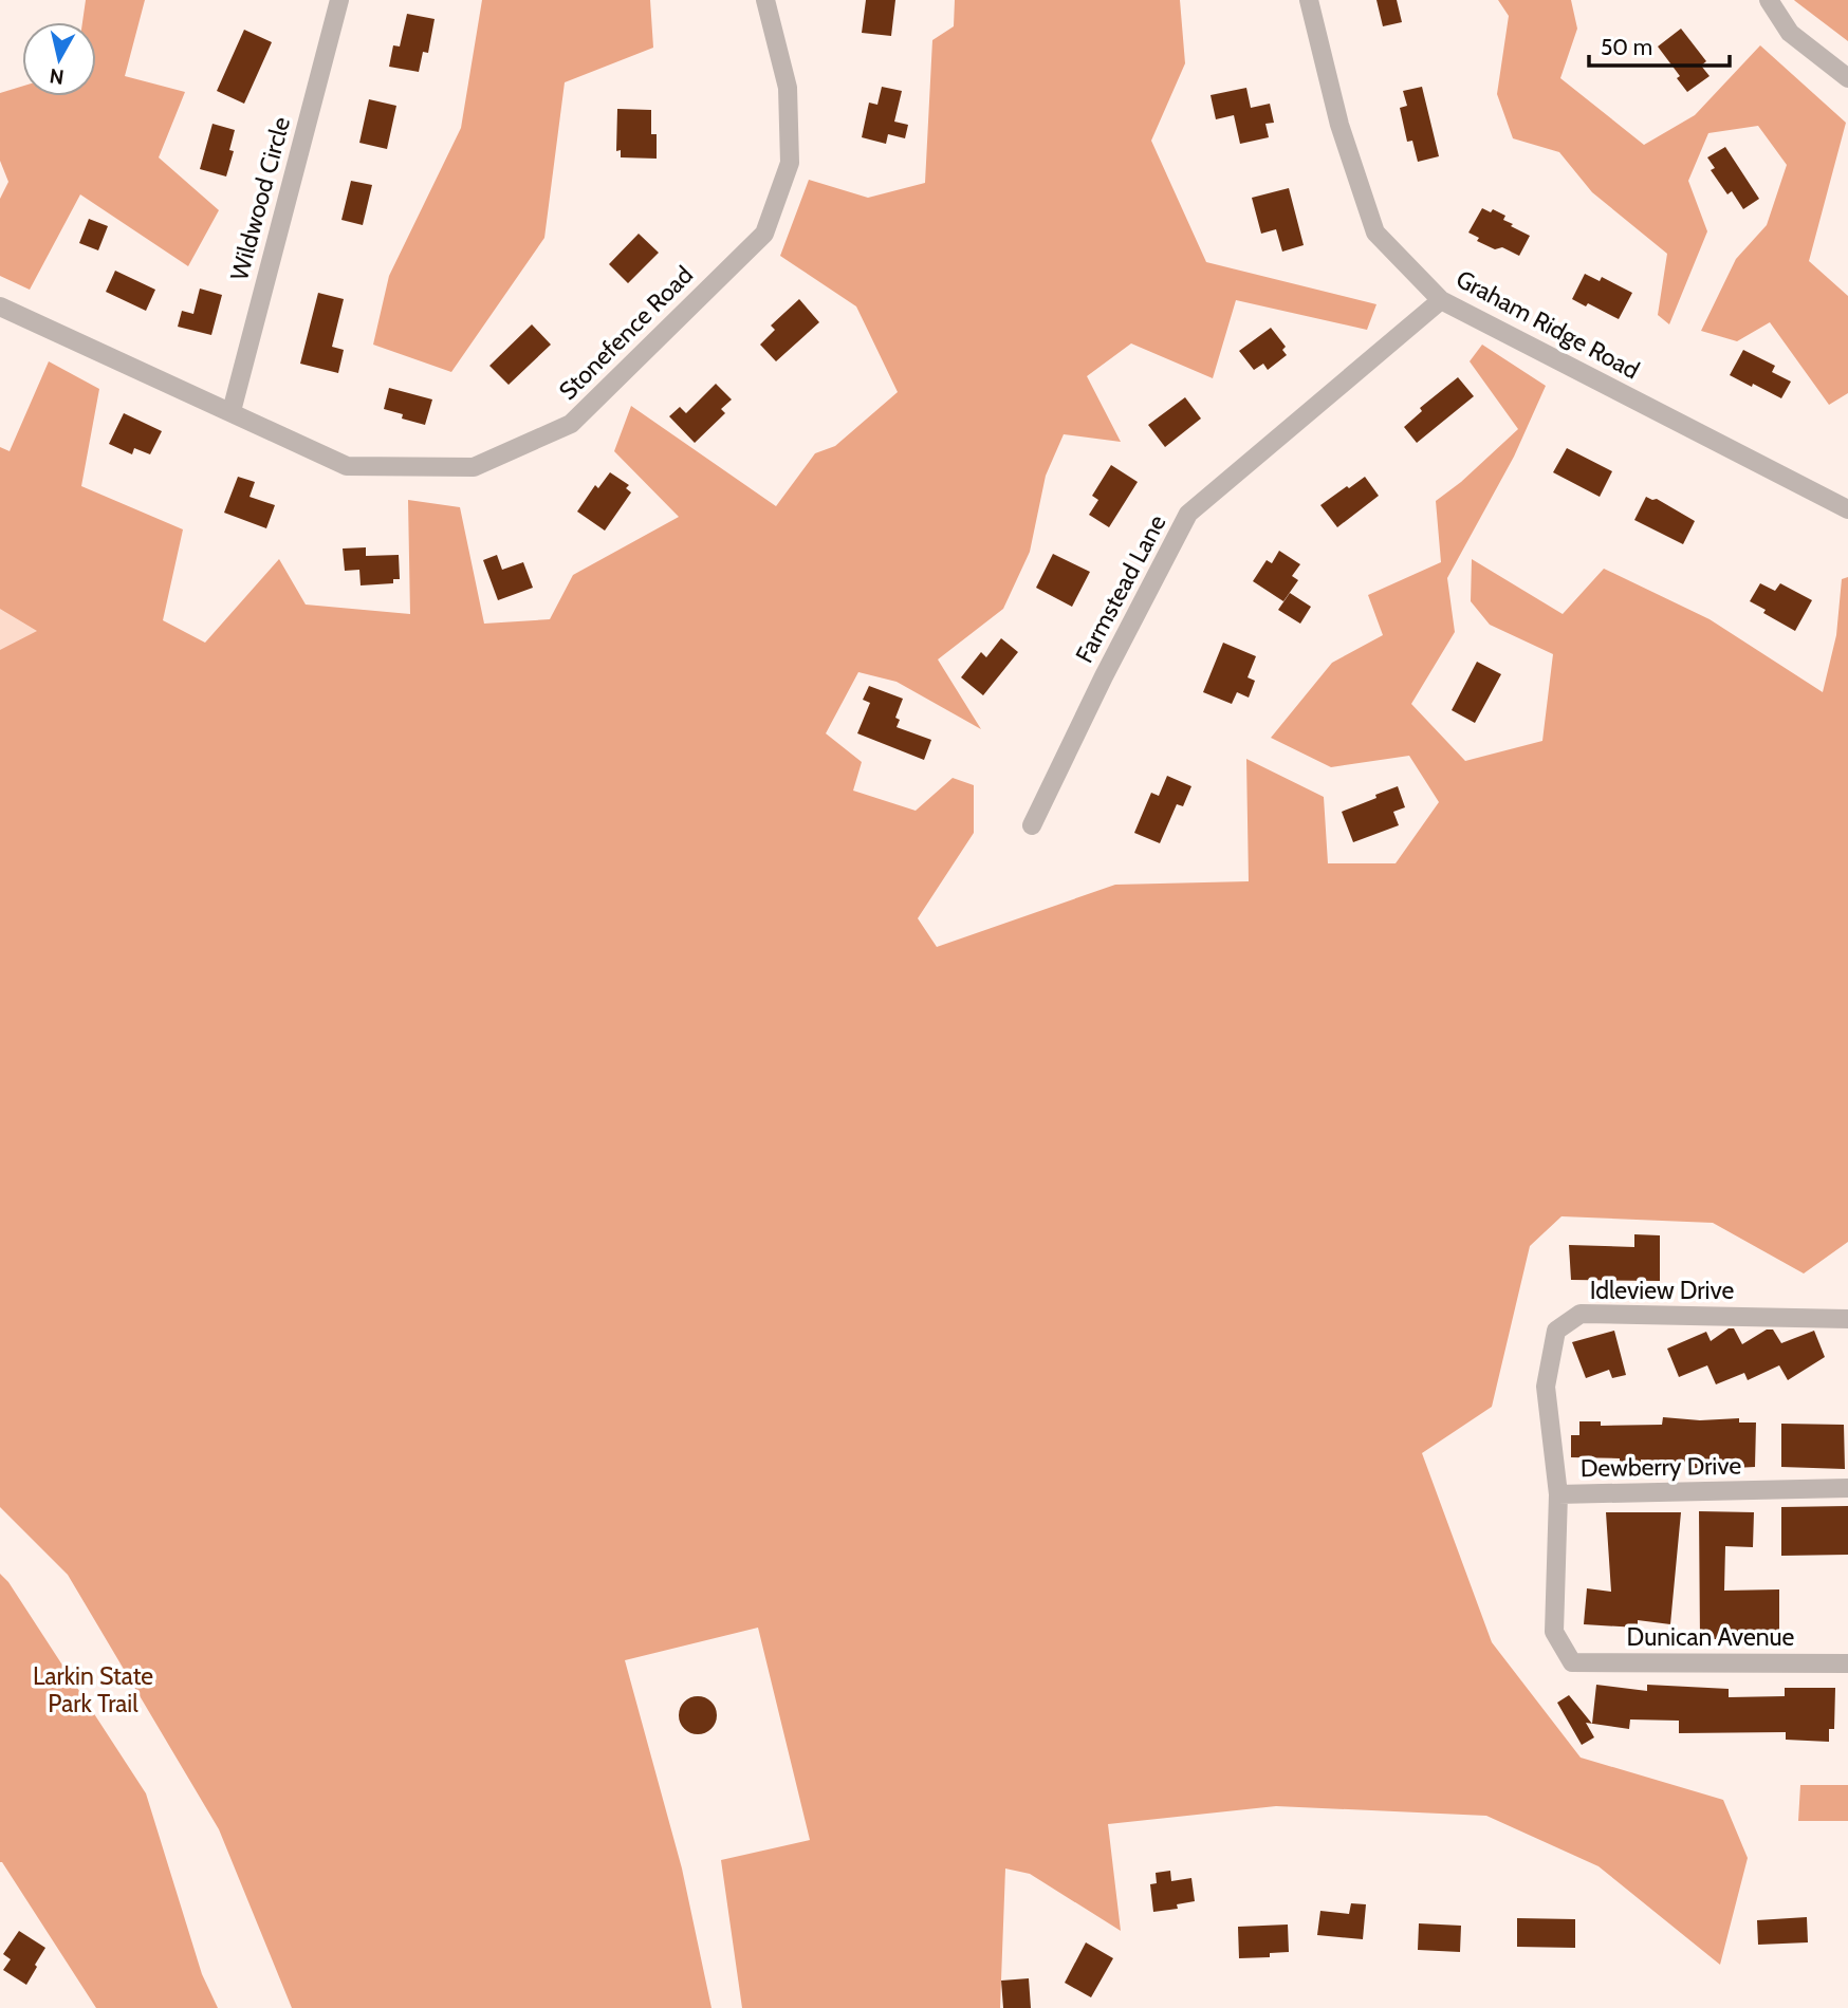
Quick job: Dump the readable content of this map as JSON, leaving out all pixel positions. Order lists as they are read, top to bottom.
{
  "streets": {
    "street": [
      "Wildwood Circle",
      "Graham Ridge Road",
      "Stonefence Road",
      "Farmstead Lane",
      "Idleview Drive",
      "Dewberry Drive",
      "Dunican Avenue"
    ]
  },
  "crossings": [
    ["Wildwood Circle", "Stonefence Road"],
    ["Graham Ridge Road", "Farmstead Lane"],
    ["Idleview Drive", "Dewberry Drive"],
    ["Dewberry Drive", "Dunican Avenue"]
  ],
  "parks": ["Larkin State Park Trail"],
  "scale_bar": "50 m",
  "north": "bottom"
}
